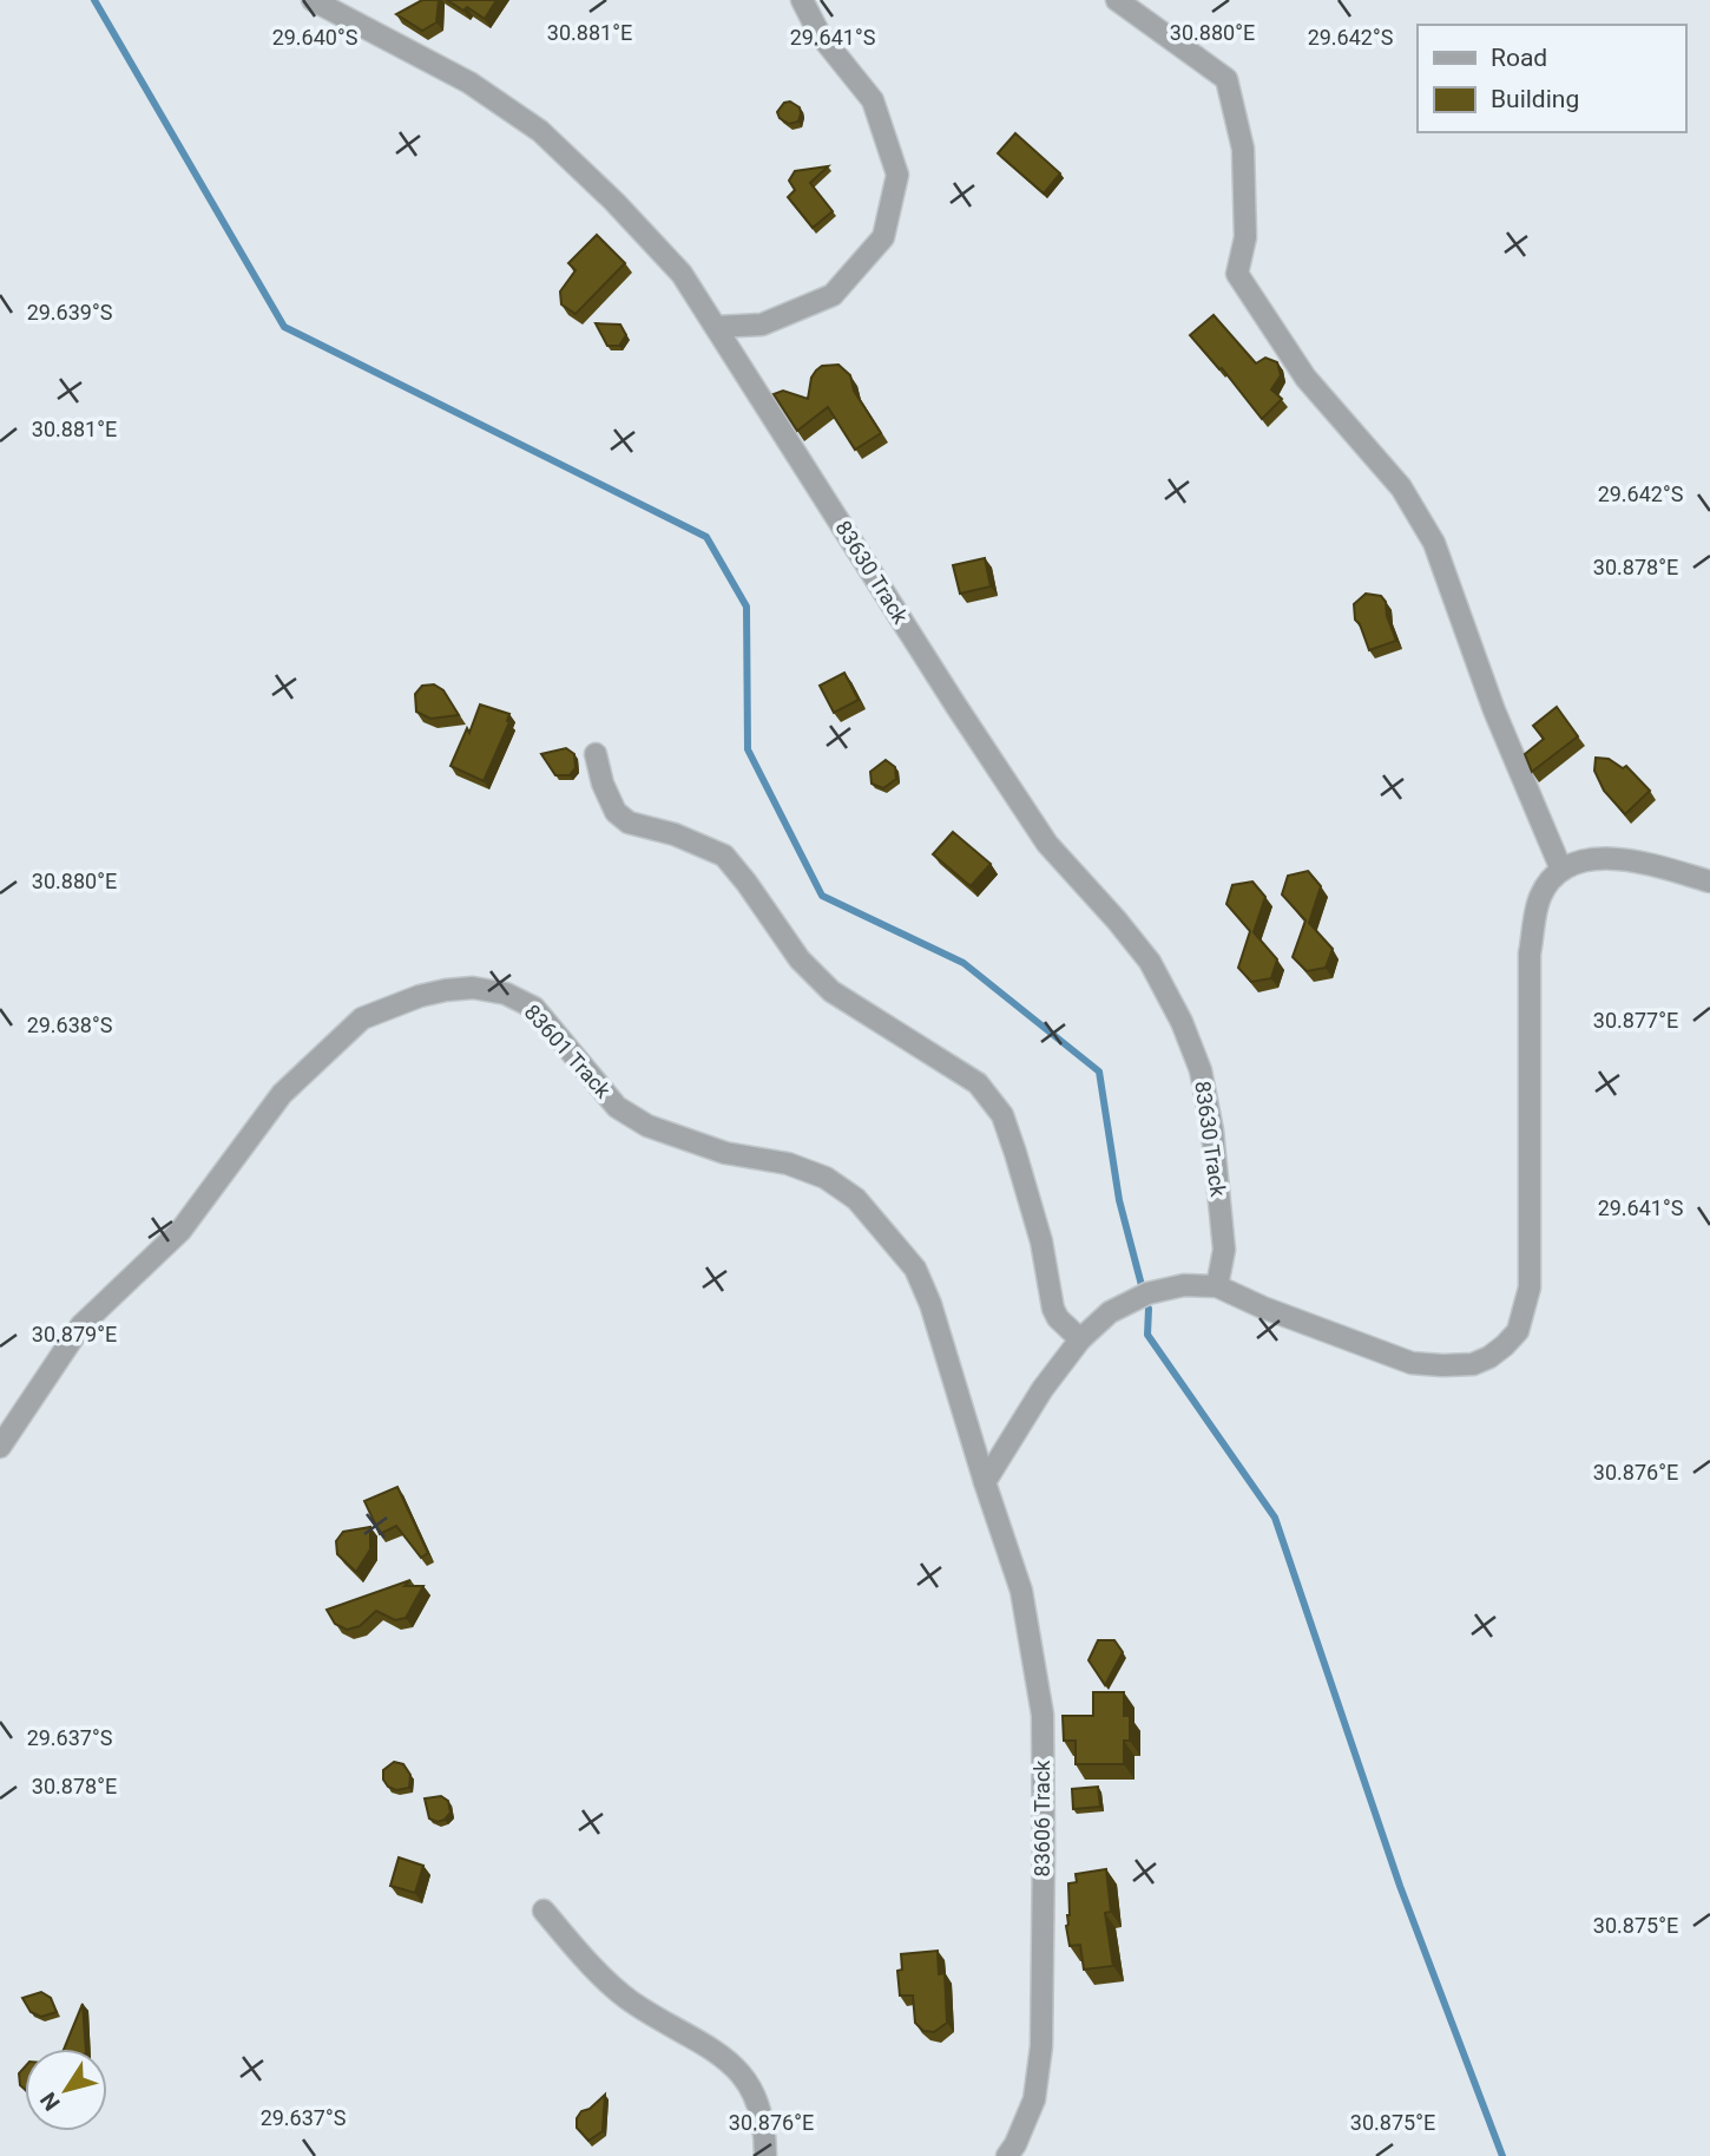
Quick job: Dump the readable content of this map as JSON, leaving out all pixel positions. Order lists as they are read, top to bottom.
{
  "streets": {
    "street": ["83630 Track", "83601 Track", "83606 Track"]
  },
  "crossings": [
    ["83601 Track", "83606 Track"]
  ],
  "legend": ["Road", "Building"],
  "north": "bottom left",
  "coordinates": [
    "30.881°E",
    "30.880°E",
    "29.640°S",
    "29.641°S",
    "29.642°S",
    "29.639°S",
    "30.878°E",
    "30.877°E",
    "29.638°S",
    "30.879°E",
    "30.876°E",
    "29.637°S",
    "30.875°E"
  ]
}
